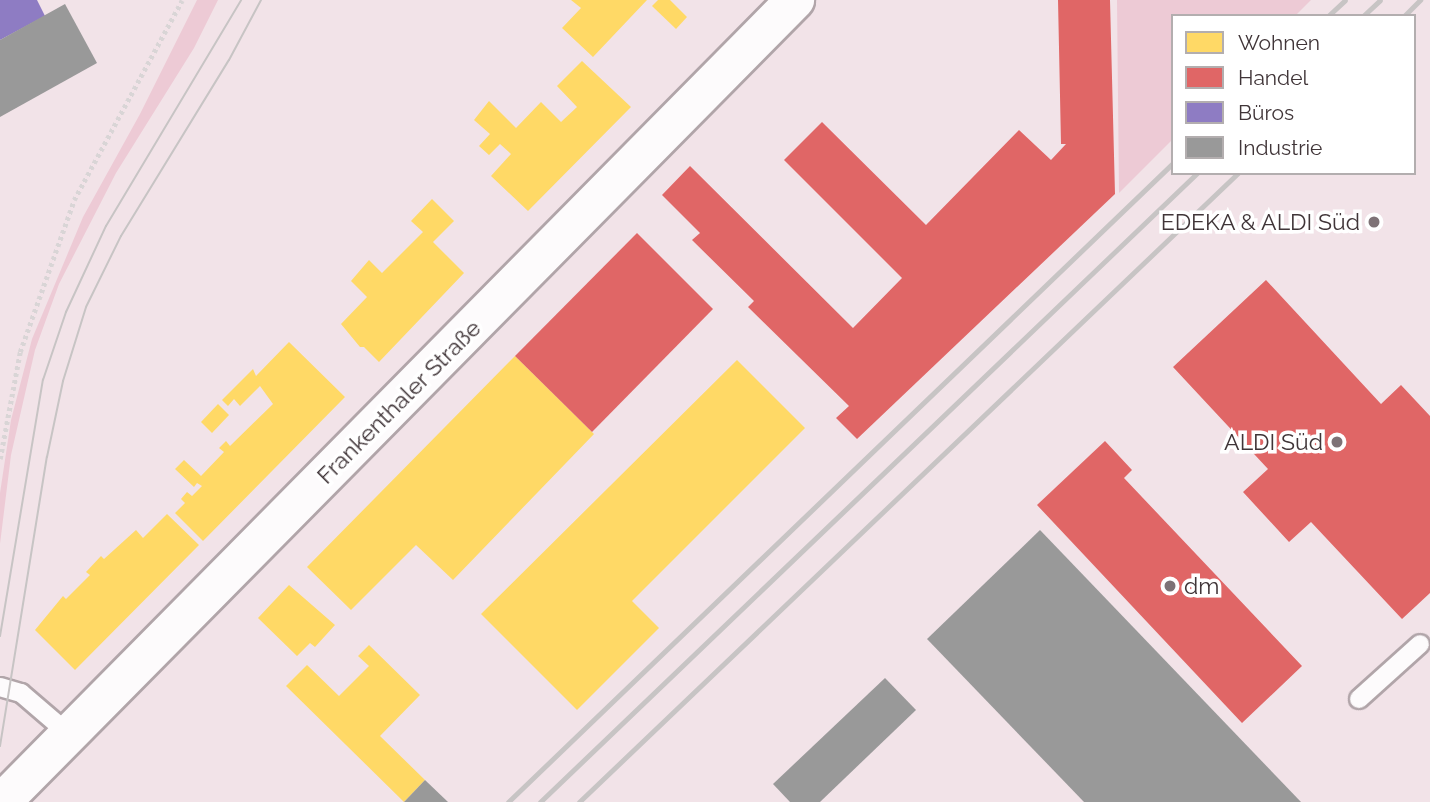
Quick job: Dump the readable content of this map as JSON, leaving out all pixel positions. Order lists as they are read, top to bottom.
{
  "streets": {
    "street": ["Frankenthaler Straße"]
  },
  "places": ["EDEKA & ALDI Süd", "ALDI Süd", "dm"],
  "legend": [
    "Wohnen",
    "Handel",
    "Büros",
    "Industrie"
  ]
}
